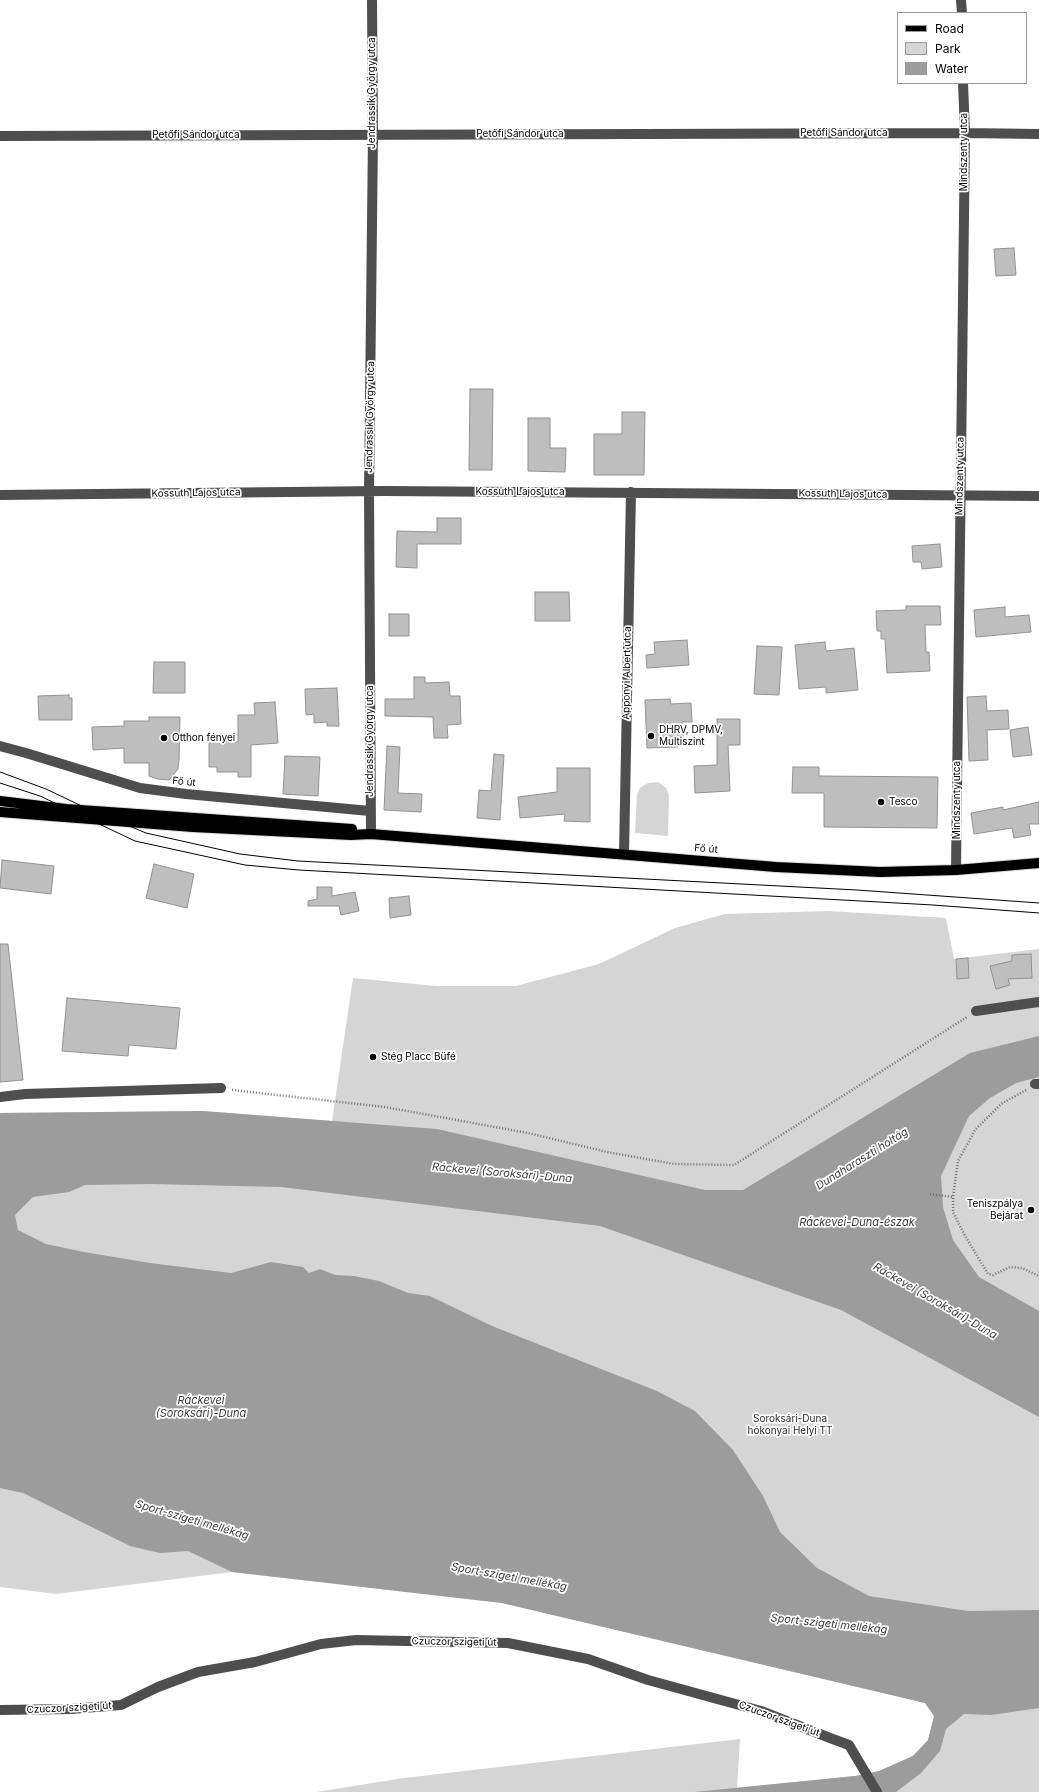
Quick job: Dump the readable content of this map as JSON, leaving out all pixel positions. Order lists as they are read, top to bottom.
{
  "streets": {
    "main road": ["Fő út"],
    "street": [
      "Jendrassik György utca",
      "Petőfi Sándor utca",
      "Mindszenty utca",
      "Kossuth Lajos utca",
      "Apponyi Albert utca",
      "Czuczor szigeti út"
    ]
  },
  "crossings": [
    ["Jendrassik György utca", "Petőfi Sándor utca"],
    ["Jendrassik György utca", "Kossuth Lajos utca"],
    ["Jendrassik György utca", "Fő út"],
    ["Petőfi Sándor utca", "Mindszenty utca"],
    ["Mindszenty utca", "Kossuth Lajos utca"],
    ["Mindszenty utca", "Fő út"],
    ["Kossuth Lajos utca", "Apponyi Albert utca"],
    ["Apponyi Albert utca", "Fő út"]
  ],
  "water": [
    "Dunaharaszti holtág",
    "Ráckevei (Soroksári)-Duna",
    "Ráckevei-Duna-észak",
    "Sport-szigeti mellékág"
  ],
  "parks": ["Soroksári-Duna hókonyai Helyi TT"],
  "places": [
    "DHRV, DPMV, Multiszint",
    "Otthon fényei",
    "Tesco",
    "Stég Placc Büfé",
    "Teniszpálya Bejárat"
  ],
  "legend": ["Road", "Park", "Water"]
}
